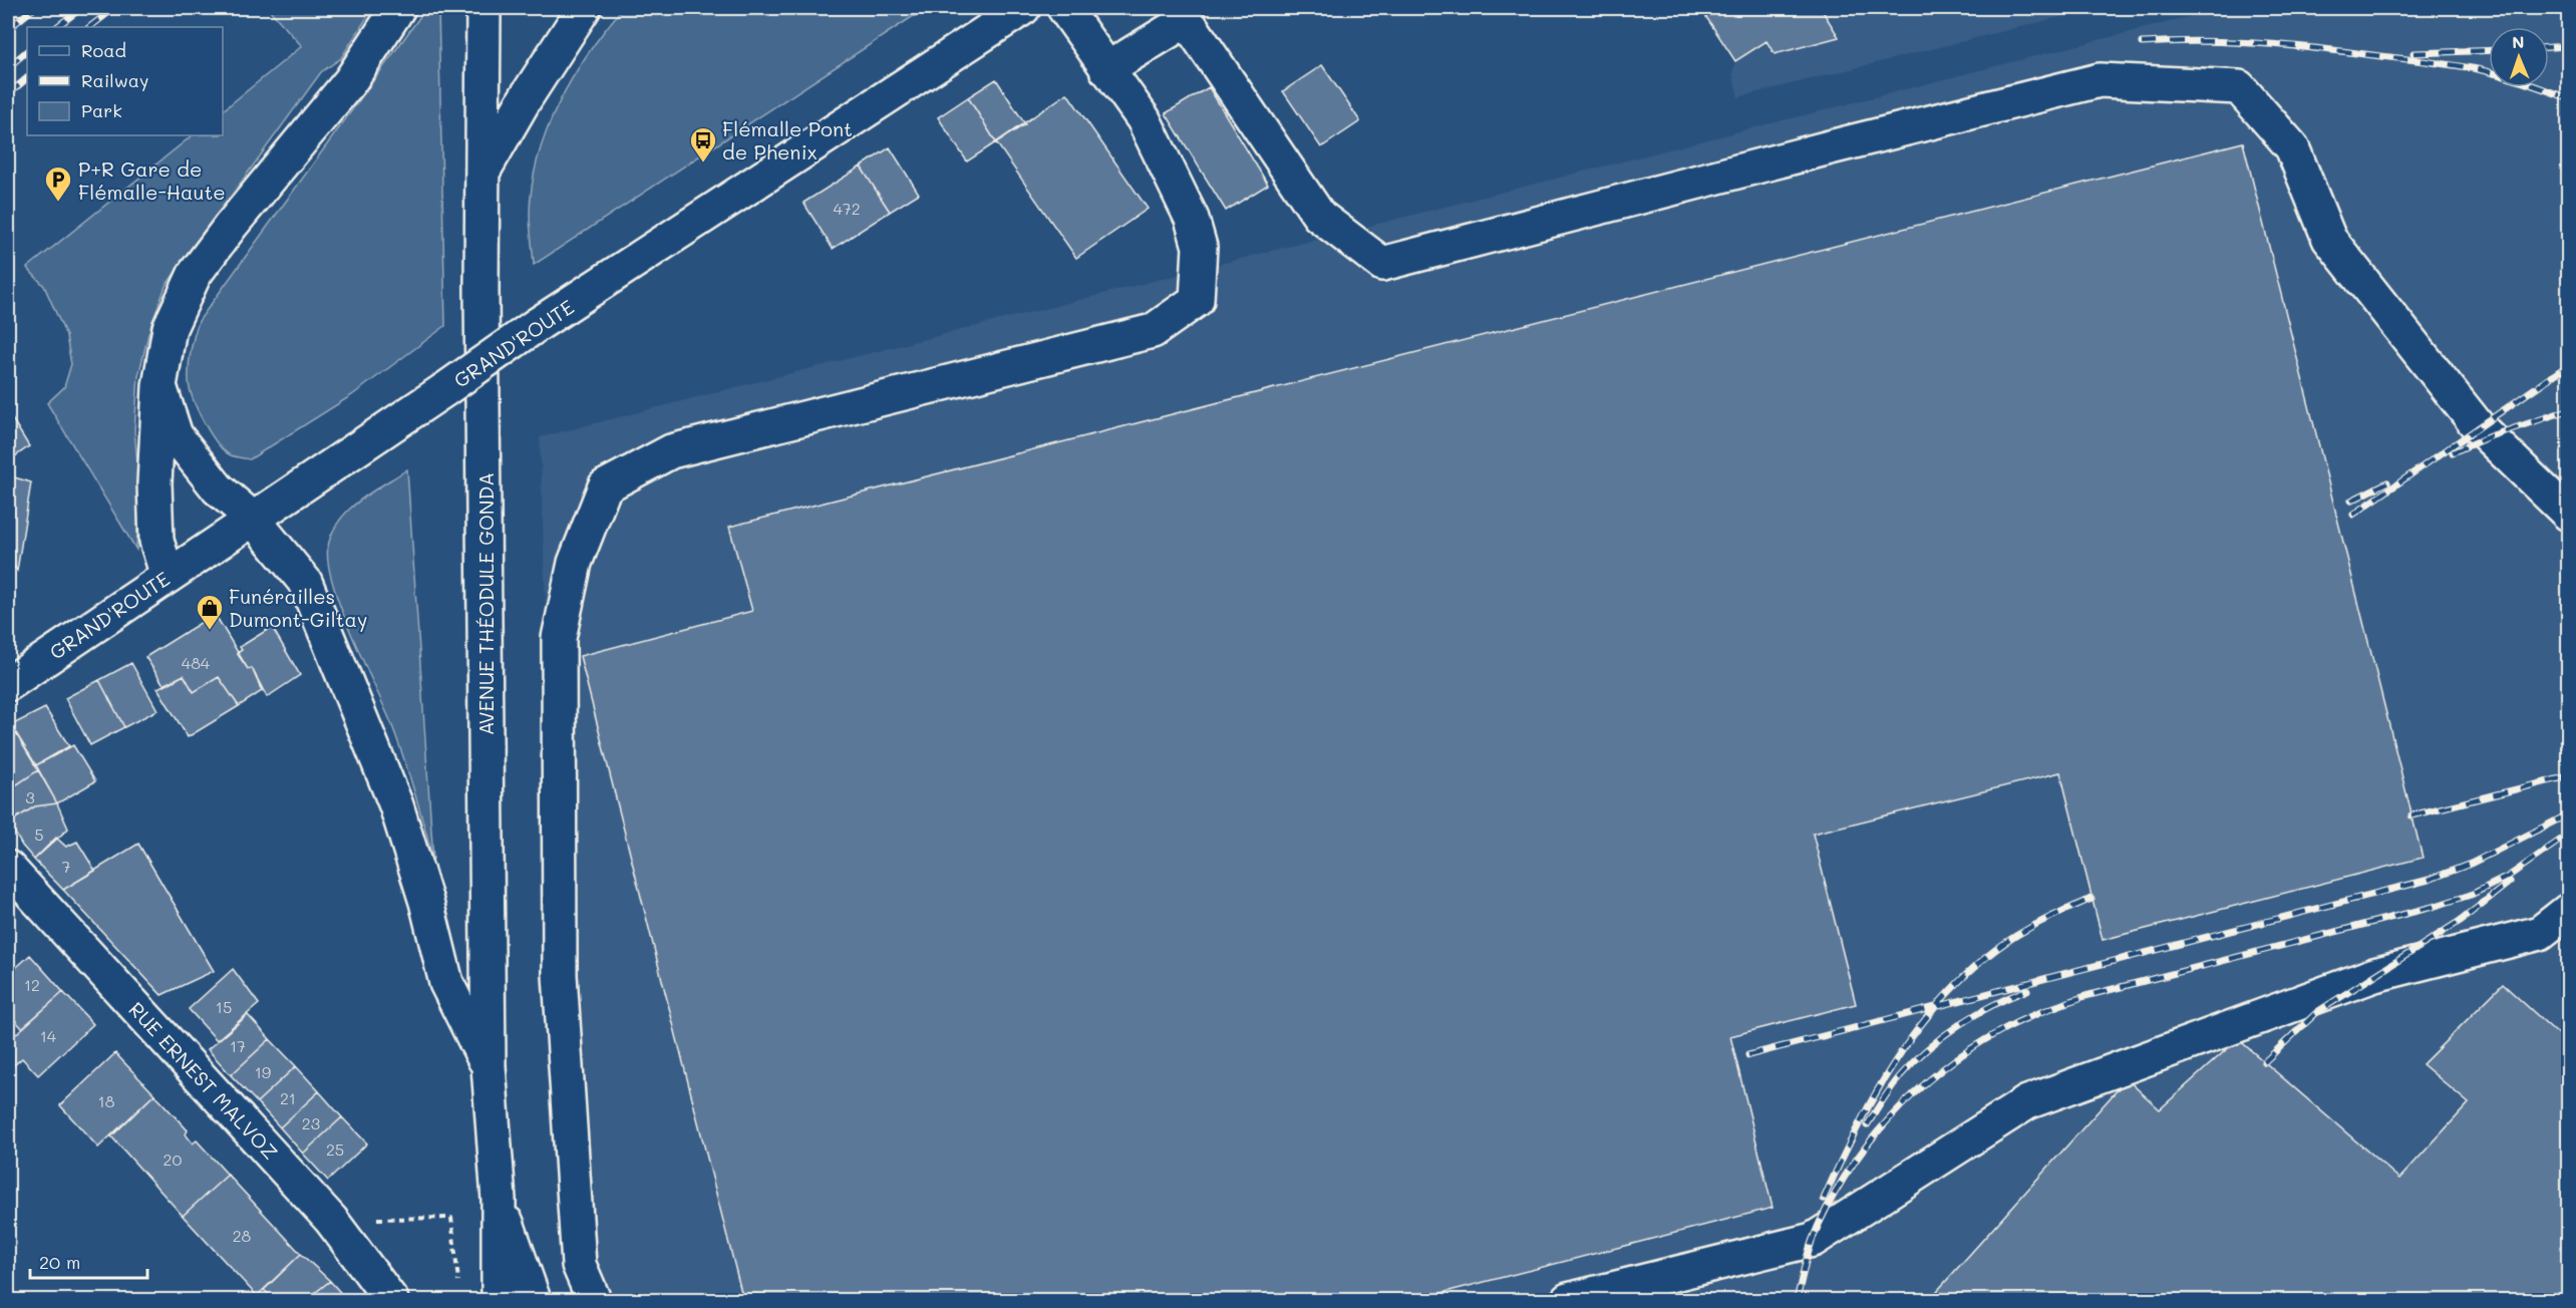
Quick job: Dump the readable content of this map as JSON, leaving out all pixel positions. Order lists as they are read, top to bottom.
{
  "streets": {
    "main road": ["GRAND'ROUTE", "AVENUE THÉODULE GONDA", "RUE ERNEST MALVOZ"]
  },
  "places": {
    "bus stop": ["Flémalle Pont de Phenix"],
    "parking": ["P+R Gare de Flémalle-Haute"],
    "shop": ["Funérailles Dumont-Giltay"]
  },
  "house_numbers": [
    "472",
    "484",
    "3",
    "5",
    "7",
    "12",
    "15",
    "14",
    "17",
    "19",
    "21",
    "18",
    "23",
    "25",
    "20",
    "28"
  ],
  "legend": ["Road", "Railway", "Park"],
  "scale_bar": "20 m",
  "north": "top"
}
